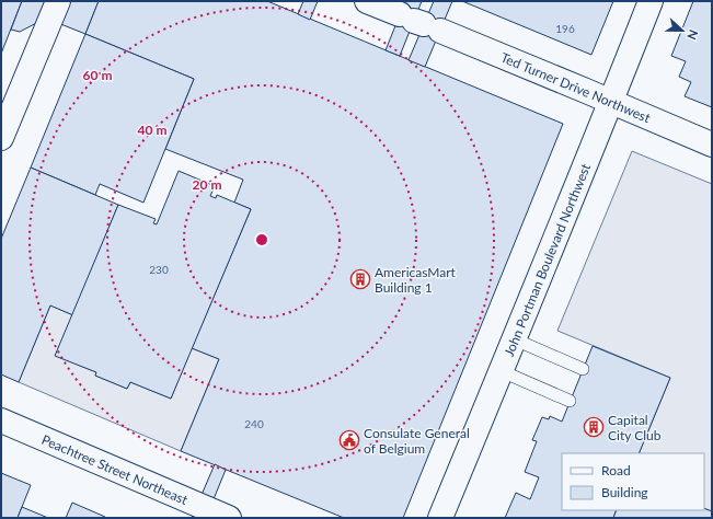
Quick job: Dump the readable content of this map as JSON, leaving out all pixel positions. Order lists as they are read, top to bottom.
{
  "streets": {
    "street": ["Ted Turner Drive Northwest", "John Portman Boulevard Northwest", "Peachtree Street Northeast"]
  },
  "crossings": [
    ["Ted Turner Drive Northwest", "John Portman Boulevard Northwest"]
  ],
  "places": {
    "building": ["AmericasMart Building 1", "Capital City Club"],
    "public building": ["Consulate General of Belgium"]
  },
  "house_numbers": ["196", "230", "240"],
  "legend": ["Road", "Building"],
  "north": "right",
  "rings": ["60 m", "40 m", "20 m"]
}
